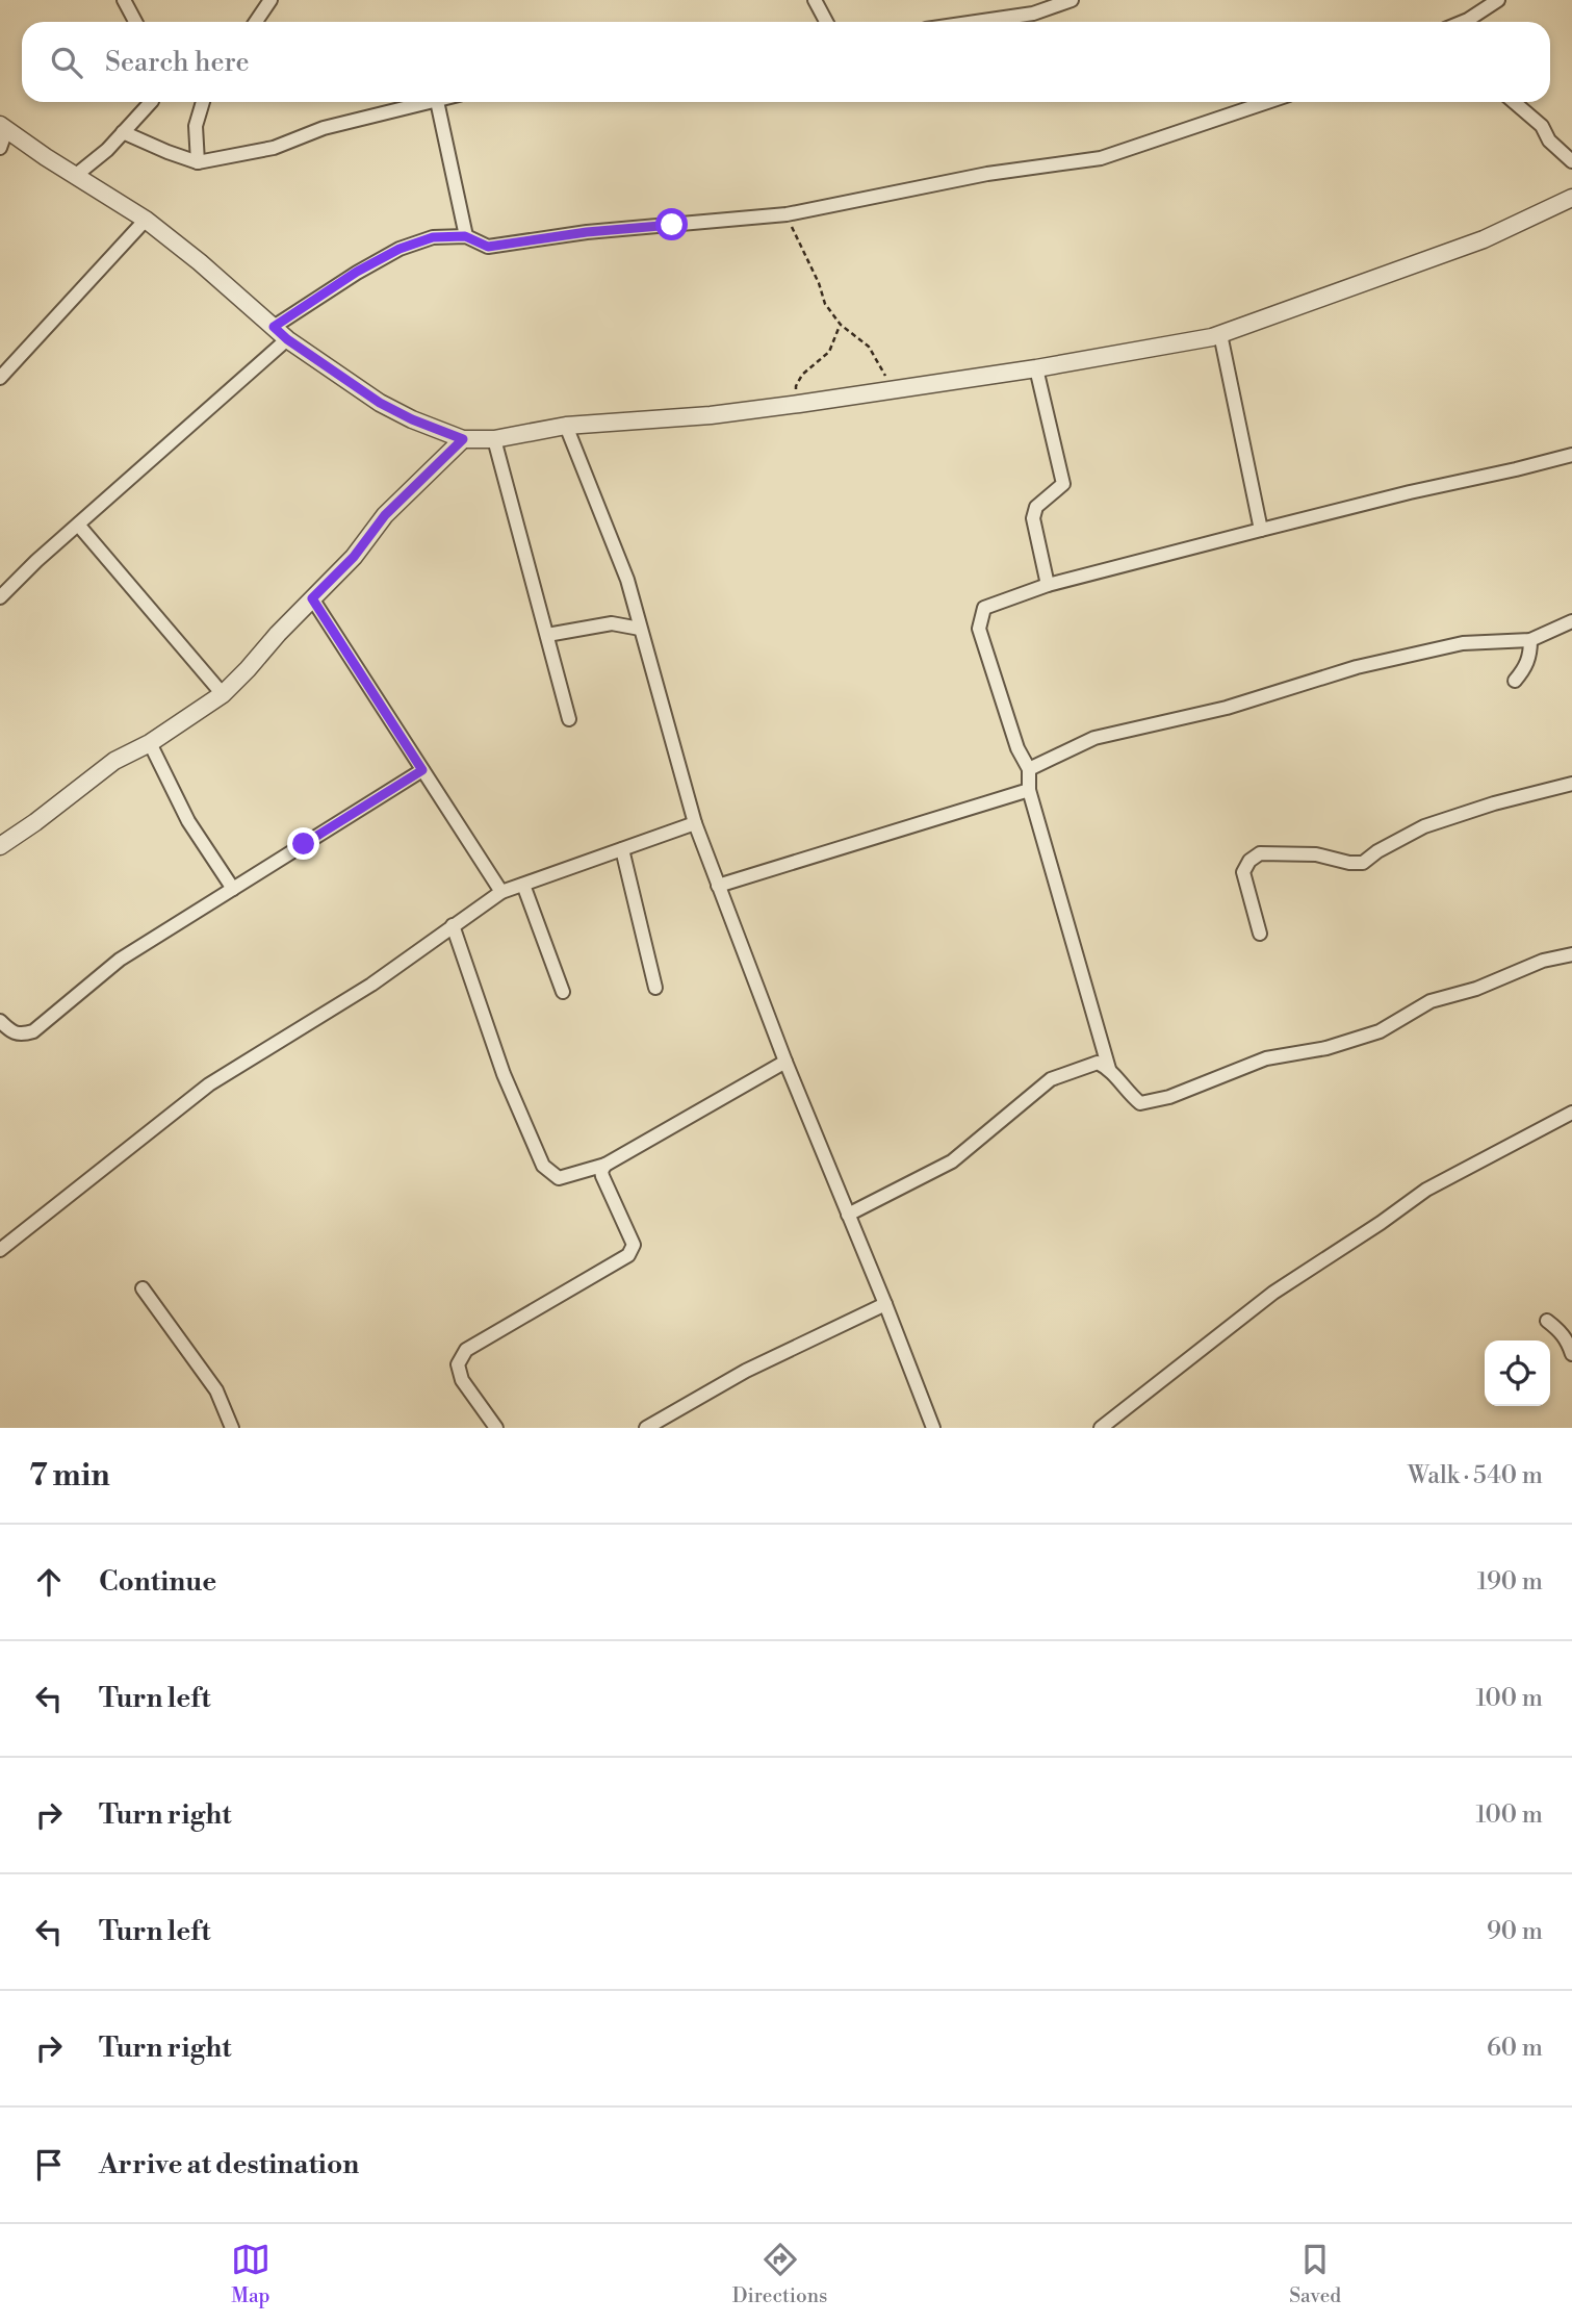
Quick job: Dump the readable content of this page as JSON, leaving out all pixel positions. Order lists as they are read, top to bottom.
{
  "page": {
    "search": "Search here",
    "heading": ["7 min", "Walk · 540 m"],
    "list": [
      ["Continue", "190 m"],
      ["Turn left", "100 m"],
      ["Turn right", "100 m"],
      ["Turn left", "90 m"],
      ["Turn right", "60 m"],
      "Arrive at destination"
    ],
    "nav": ["Map", "Directions", "Saved"]
  }
}
